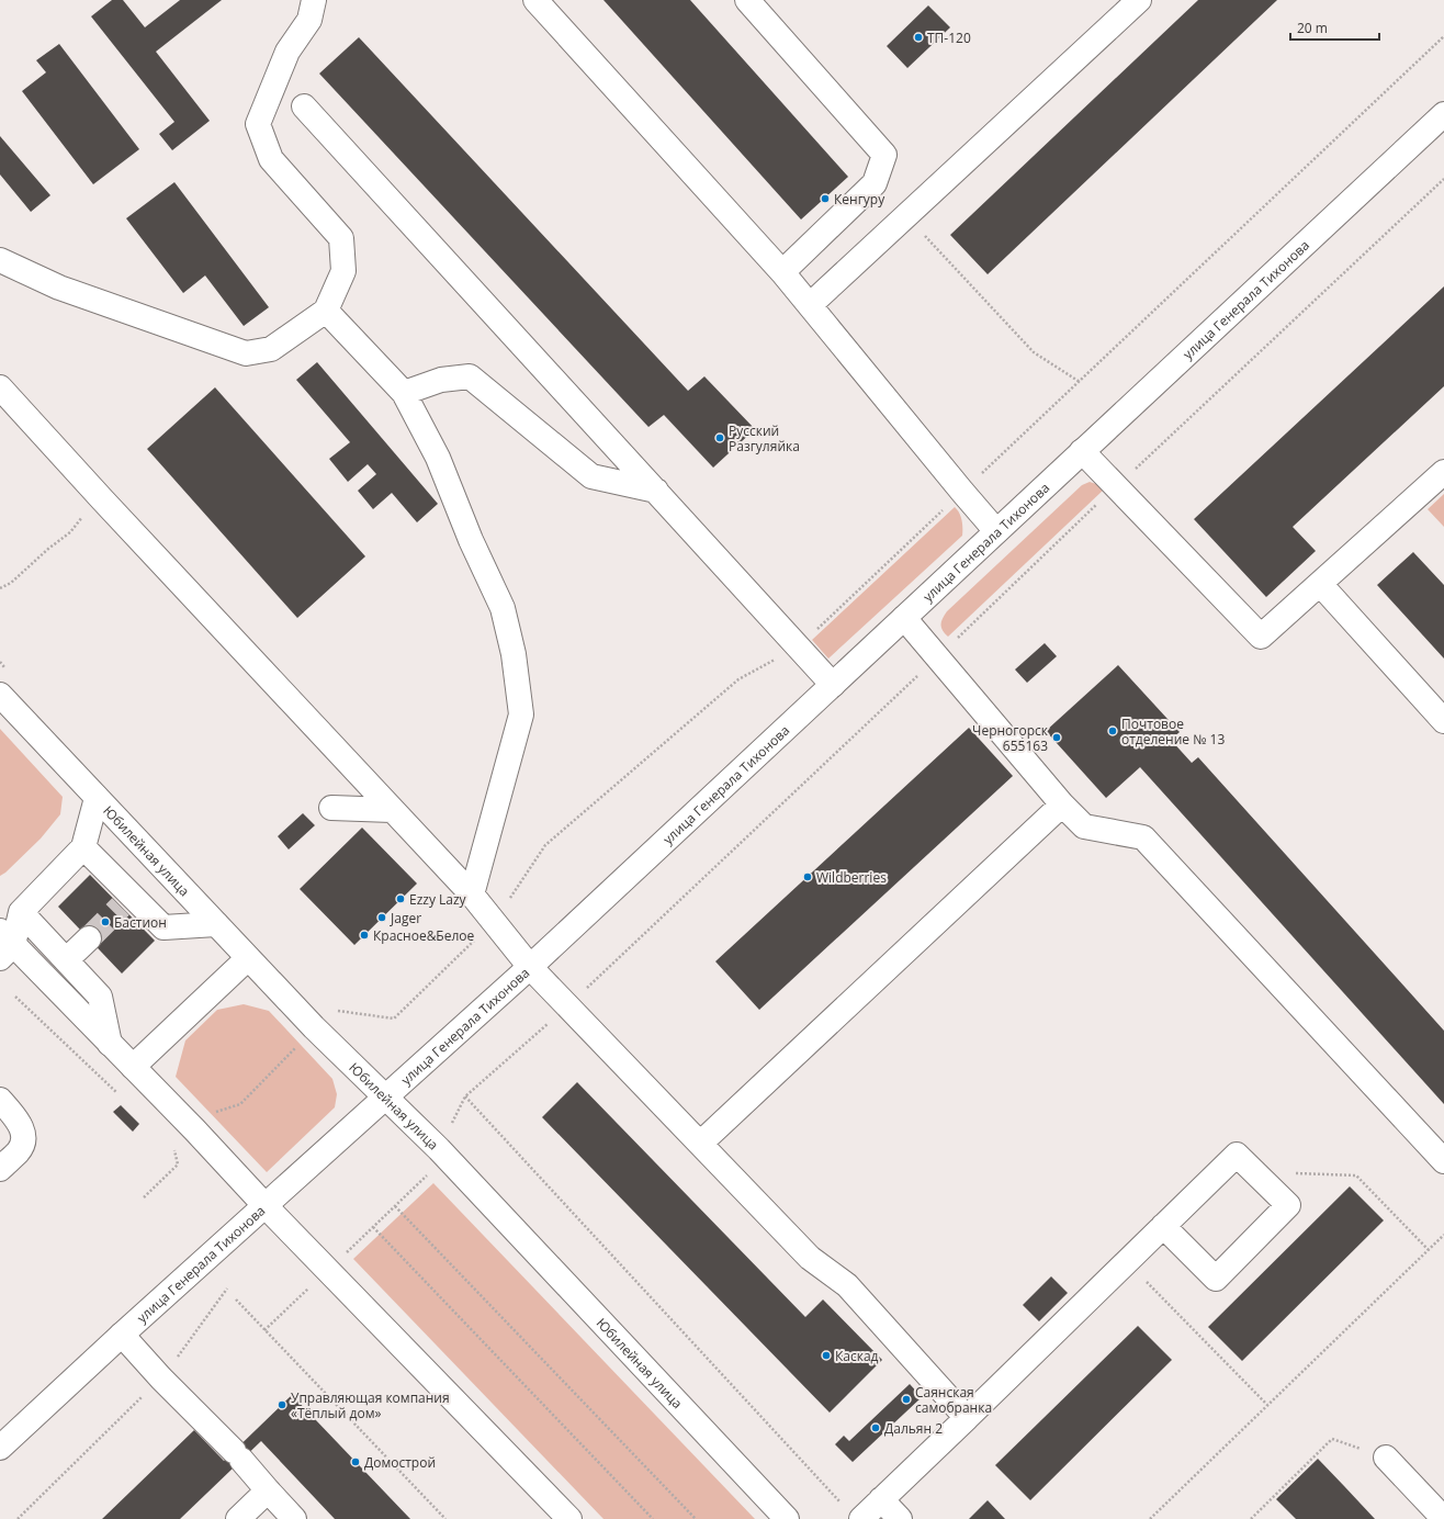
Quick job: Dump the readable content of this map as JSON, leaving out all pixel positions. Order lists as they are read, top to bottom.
{
  "streets": {
    "main road": ["улица Генерала Тихонова", "Юбилейная улица"]
  },
  "crossings": [
    ["улица Генерала Тихонова", "Юбилейная улица"]
  ],
  "places": [
    "ТП-120",
    "Кенгуру",
    "Русский Разгуляйка",
    "Почтовое отделение № 13",
    "Черногорск 655163",
    "Wildberries",
    "Ezzy Lazy",
    "Jager",
    "Бастион",
    "Красное&Белое",
    "Каскад",
    "Саянская самобранка",
    "Управляющая компания «Тёплый дом»",
    "Дальян 2",
    "Домострой"
  ],
  "scale_bar": "20 m"
}
